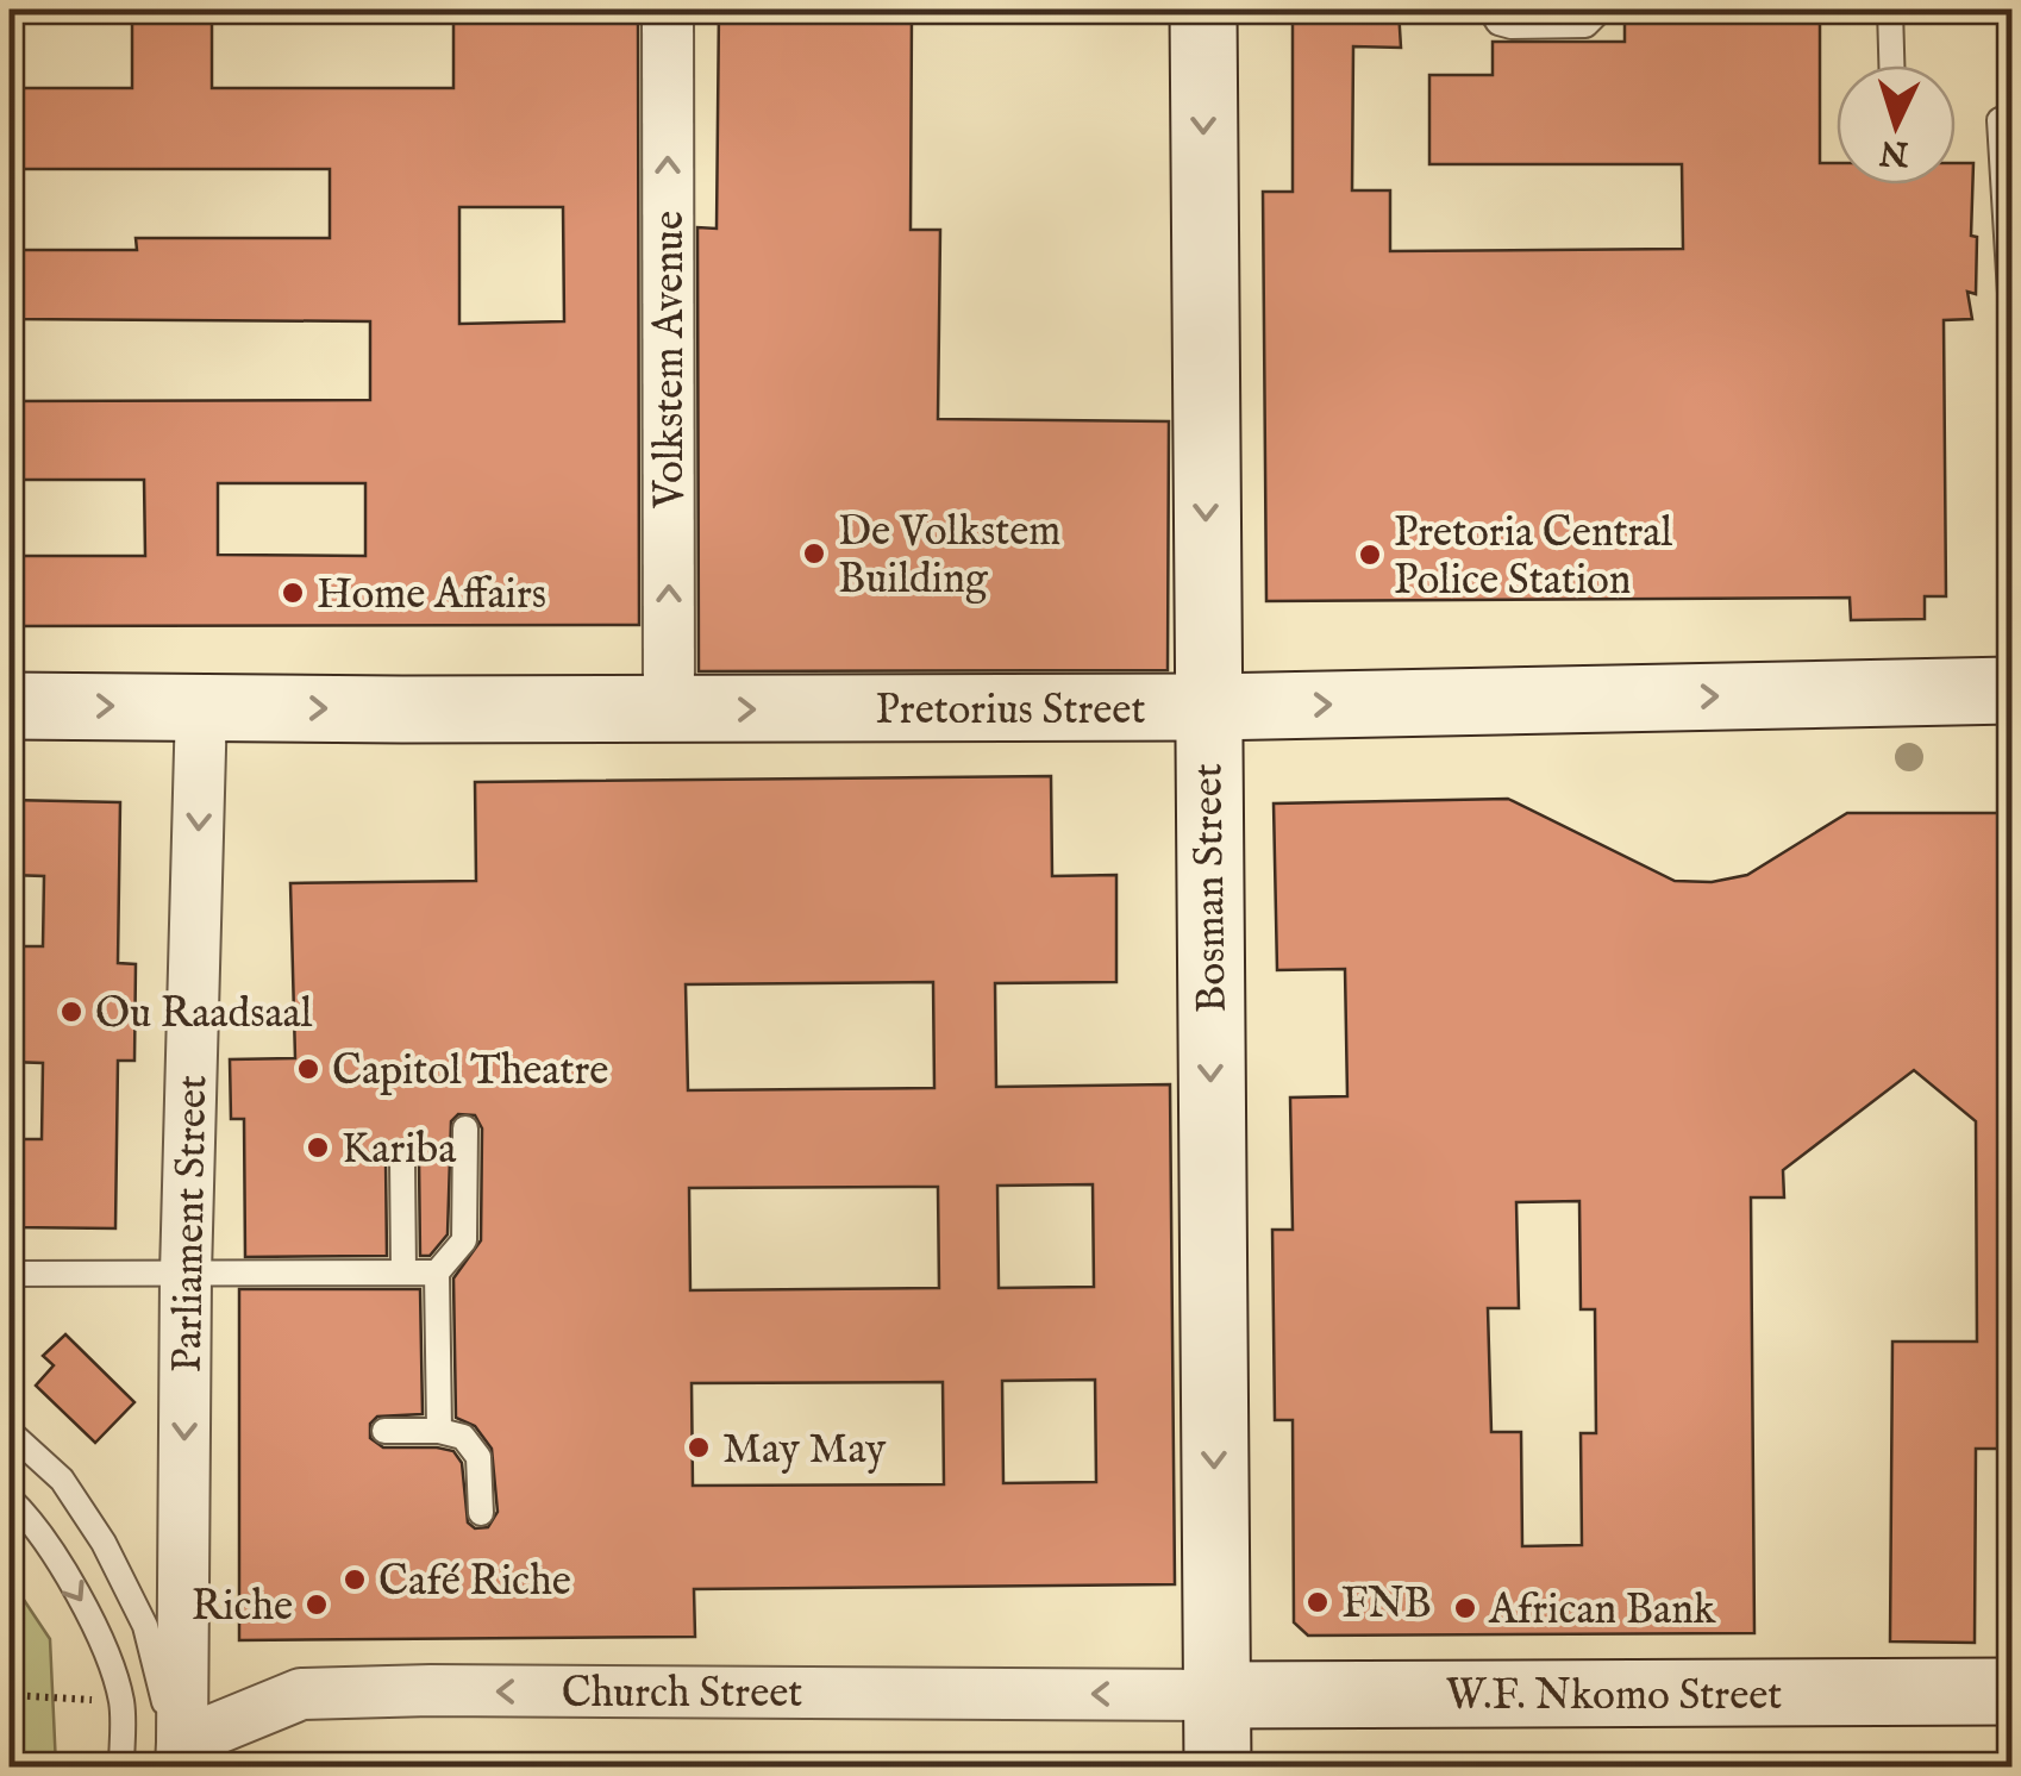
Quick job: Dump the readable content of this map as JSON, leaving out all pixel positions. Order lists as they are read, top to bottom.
{
  "streets": {
    "main road": ["Pretorius Street", "Bosman Street", "W.F. Nkomo Street"],
    "street": ["Volkstem Avenue", "Parliament Street", "Church Street"]
  },
  "crossings": [
    ["Volkstem Avenue", "Pretorius Street"],
    ["Pretorius Street", "Bosman Street"],
    ["Pretorius Street", "Parliament Street"],
    ["Bosman Street", "Church Street"],
    ["Bosman Street", "W.F. Nkomo Street"],
    ["Parliament Street", "Church Street"],
    ["Church Street", "W.F. Nkomo Street"]
  ],
  "one_way": [
    "Volkstem Avenue",
    "Pretorius Street",
    "Bosman Street",
    "Parliament Street",
    "Church Street"
  ],
  "places": [
    "De Volkstem Building",
    "Pretoria Central Police Station",
    "Home Affairs",
    "Ou Raadsaal",
    "Capitol Theatre",
    "Kariba",
    "May May",
    "Café Riche",
    "FNB",
    "Riche",
    "African Bank"
  ],
  "north": "bottom"
}
